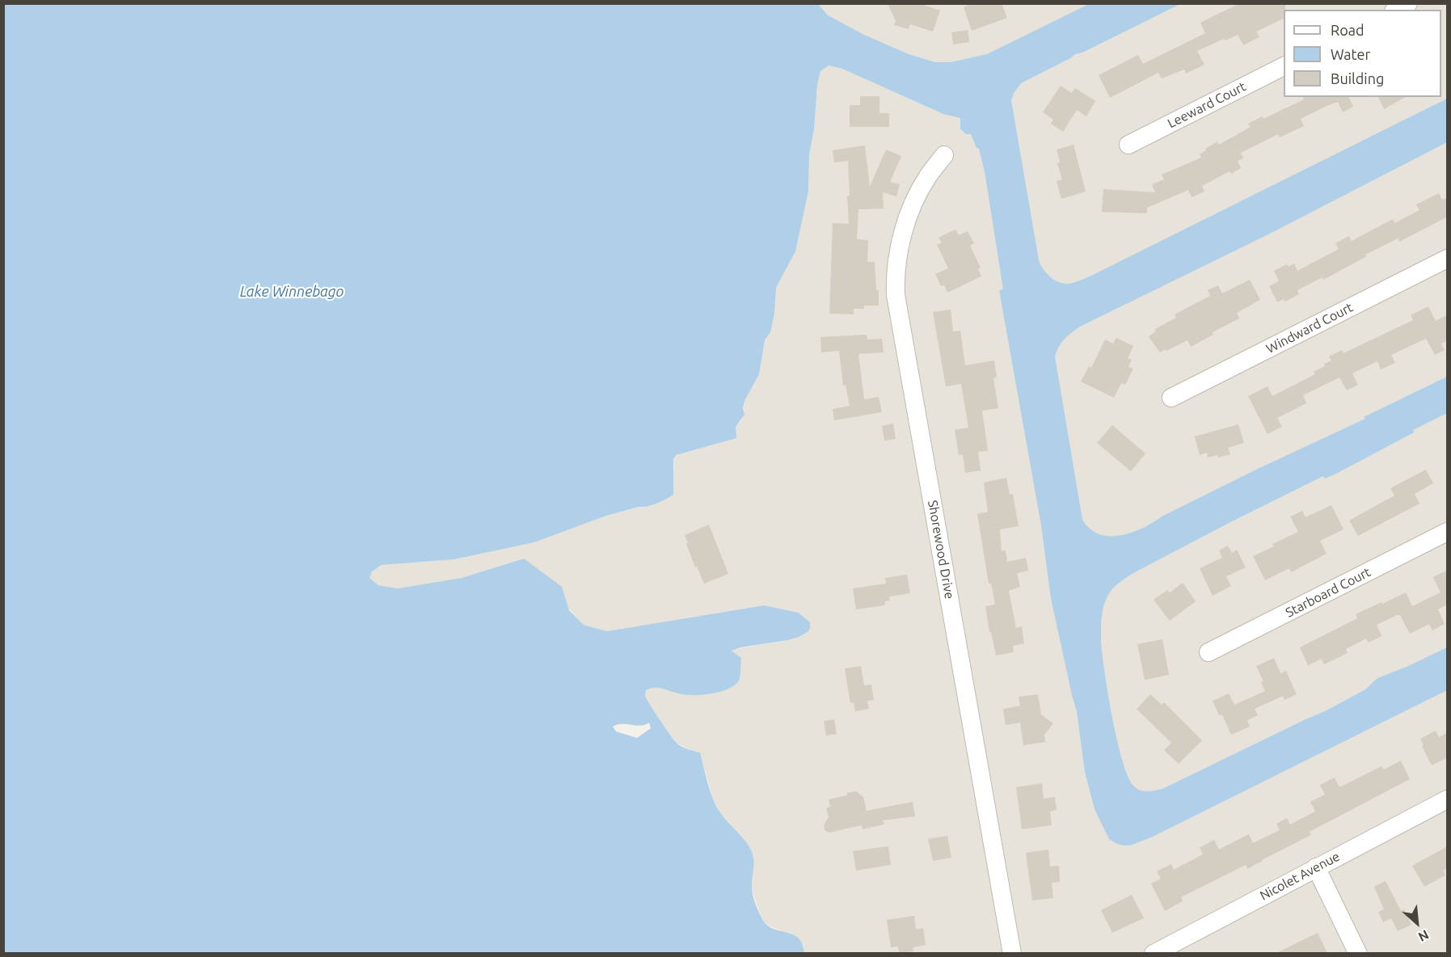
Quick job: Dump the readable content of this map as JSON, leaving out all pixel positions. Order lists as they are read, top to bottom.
{
  "streets": {
    "street": [
      "Leeward Court",
      "Windward Court",
      "Shorewood Drive",
      "Starboard Court",
      "Nicolet Avenue"
    ]
  },
  "water": ["Lake Winnebago"],
  "legend": ["Road", "Water", "Building"],
  "north": "bottom right"
}
